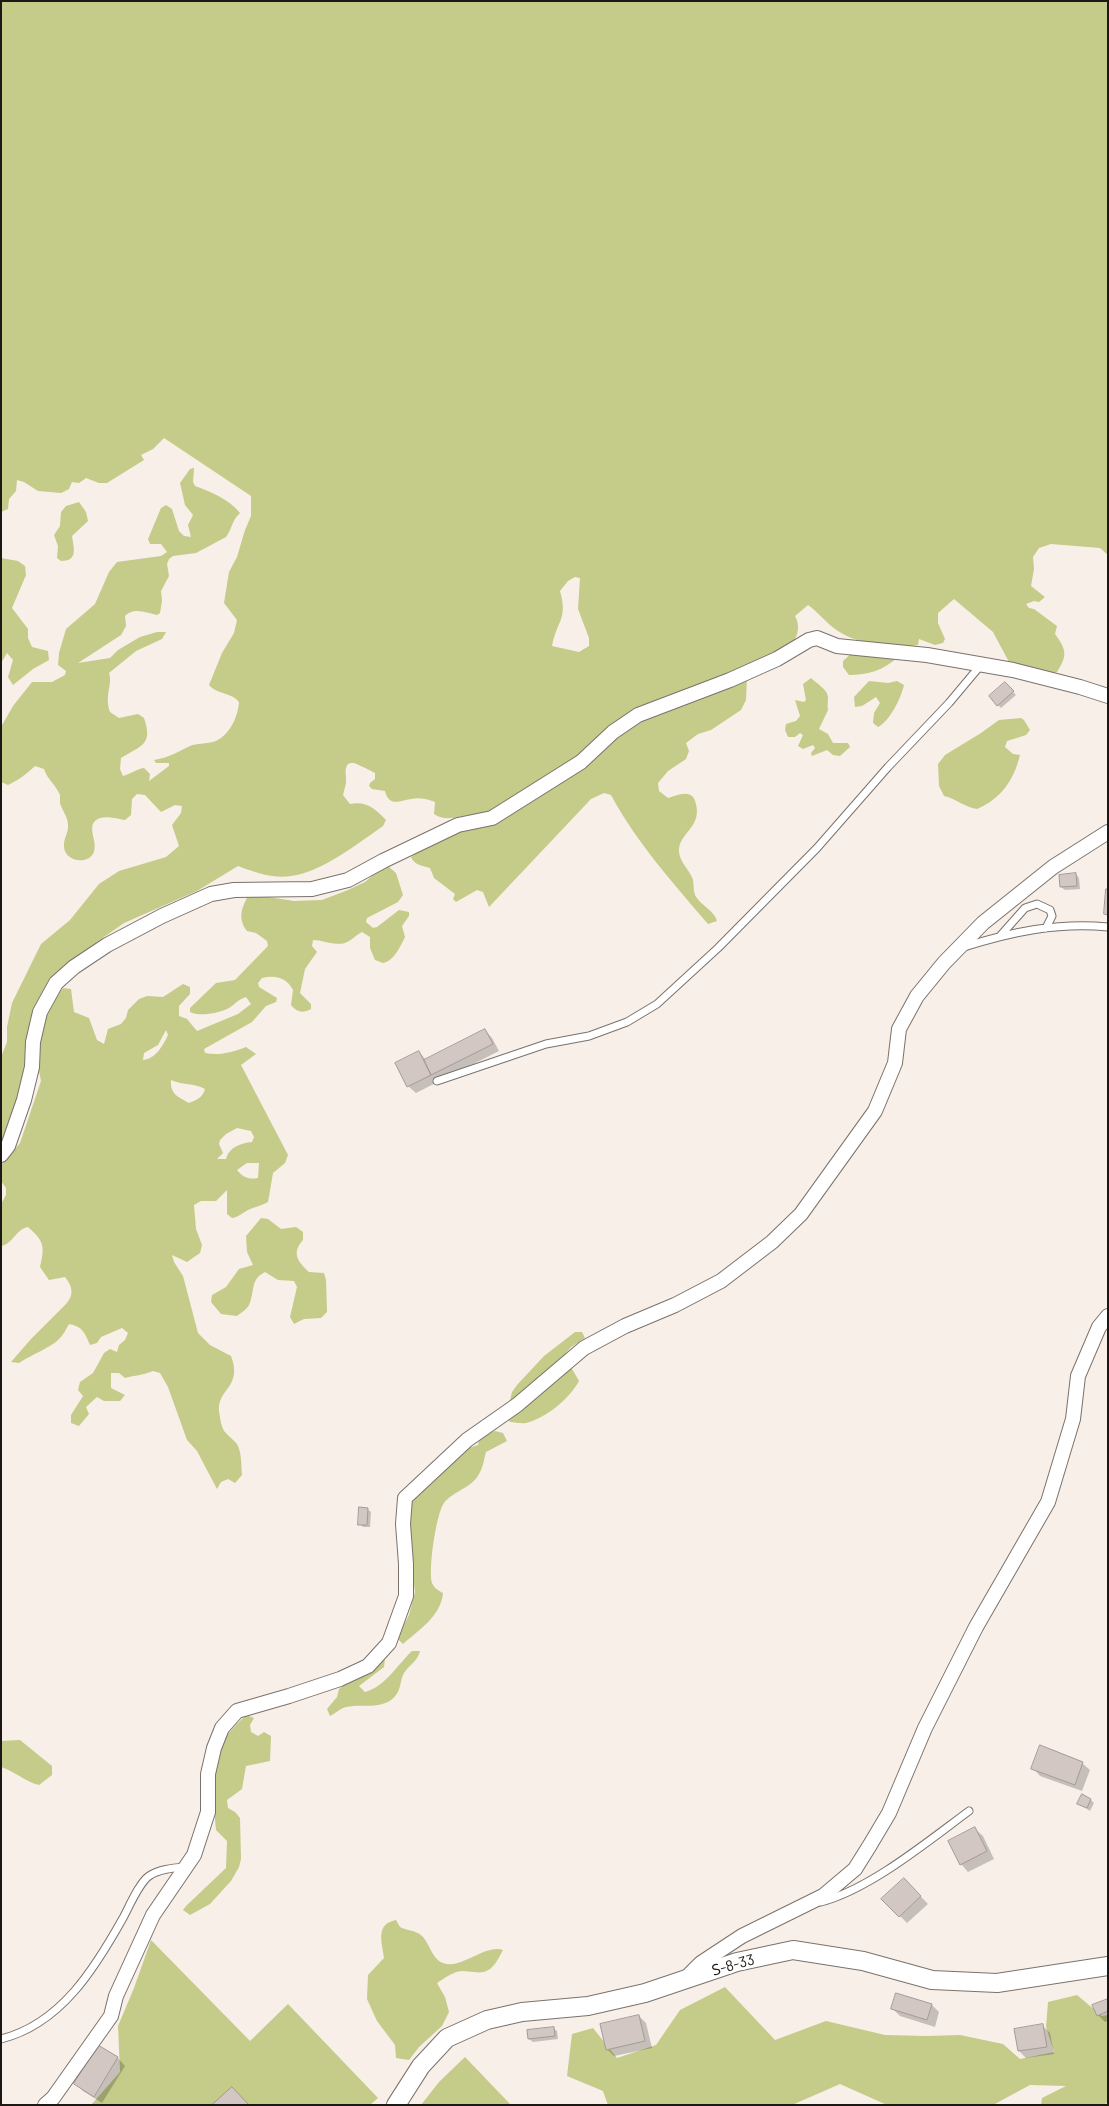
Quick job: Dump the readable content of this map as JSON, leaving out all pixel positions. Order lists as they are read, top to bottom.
{
  "streets": {
    "street": ["Տ-8-33"]
  }
}
